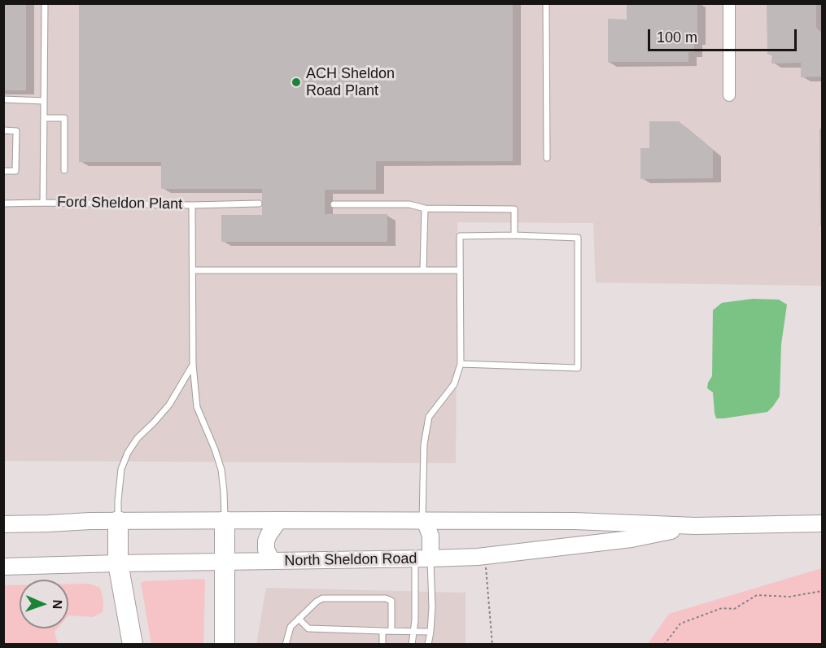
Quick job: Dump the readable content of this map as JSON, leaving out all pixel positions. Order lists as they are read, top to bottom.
{
  "streets": {
    "main road": ["North Sheldon Road"],
    "lane": ["Ford Sheldon Plant"]
  },
  "crossings": [
    ["Ford Sheldon Plant", "North Sheldon Road"]
  ],
  "places": ["ACH Sheldon Road Plant"],
  "scale_bar": "100 m",
  "north": "right"
}
